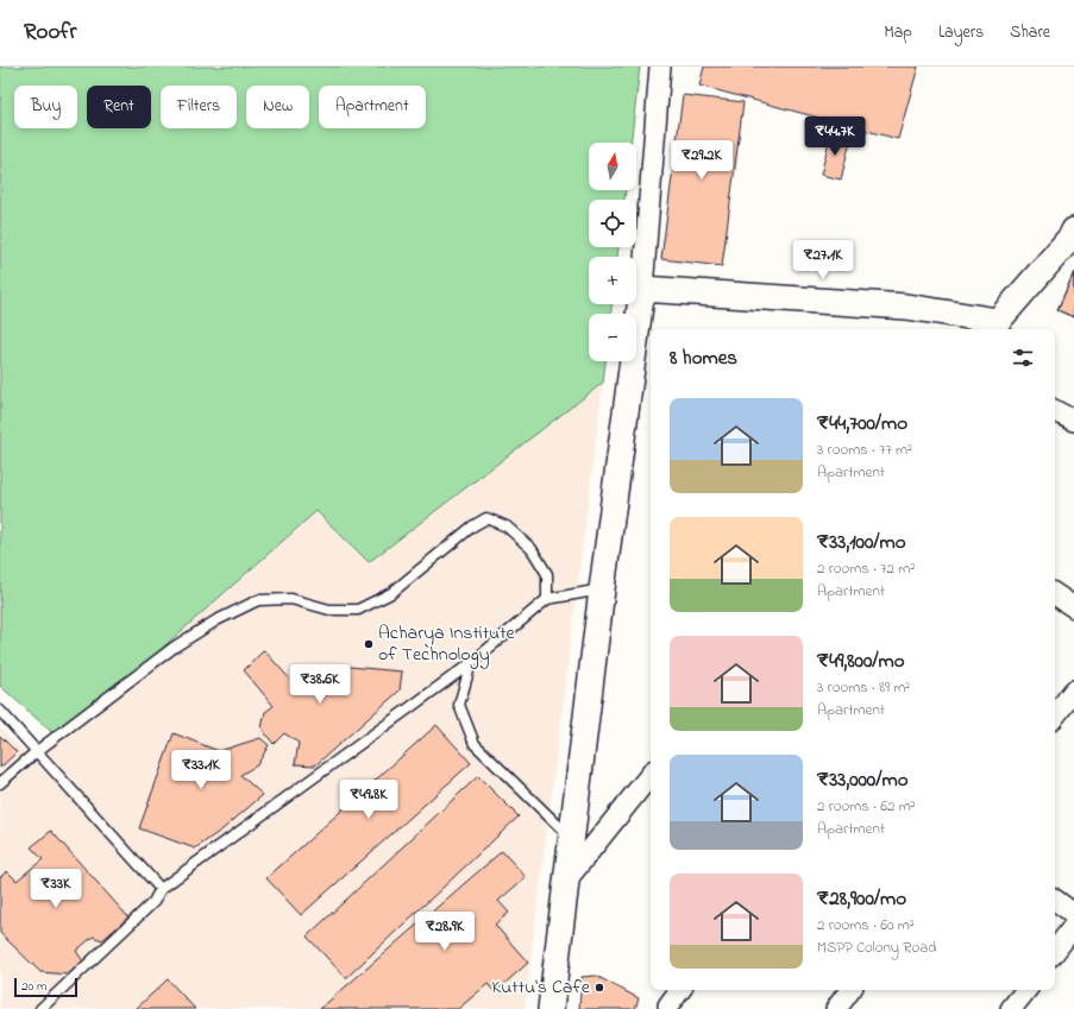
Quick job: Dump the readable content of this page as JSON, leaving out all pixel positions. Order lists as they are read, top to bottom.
{
  "places": ["Acharya Institute of Technology", "Kuttu's Cafe"],
  "scale_bar": "20 m",
  "north": "top",
  "page": {
    "header": "Roofr",
    "nav": ["Map", "Layers", "Share"],
    "chip": [
      "Buy",
      "Rent",
      "Filters",
      "New",
      "Apartment"
    ],
    "price": [
      "₹44.7K",
      "₹29.2K",
      "₹27.1K",
      "₹38.6K",
      "₹33.1K",
      "₹49.8K",
      "₹33K",
      "₹28.9K"
    ],
    "map_buttons": ["+", "−"],
    "heading": "8 homes",
    "list": [
      {
        "name": "₹44,700/mo",
        "note": "3 rooms · 77 m² · Apartment"
      },
      {
        "name": "₹33,100/mo",
        "note": "2 rooms · 72 m² · Apartment"
      },
      {
        "name": "₹49,800/mo",
        "note": "3 rooms · 89 m² · Apartment"
      },
      {
        "name": "₹33,000/mo",
        "note": "2 rooms · 62 m² · Apartment"
      },
      {
        "name": "₹28,900/mo",
        "note": "2 rooms · 60 m² · MSPP Colony Road"
      }
    ],
    "scale": "20 m"
  }
}
